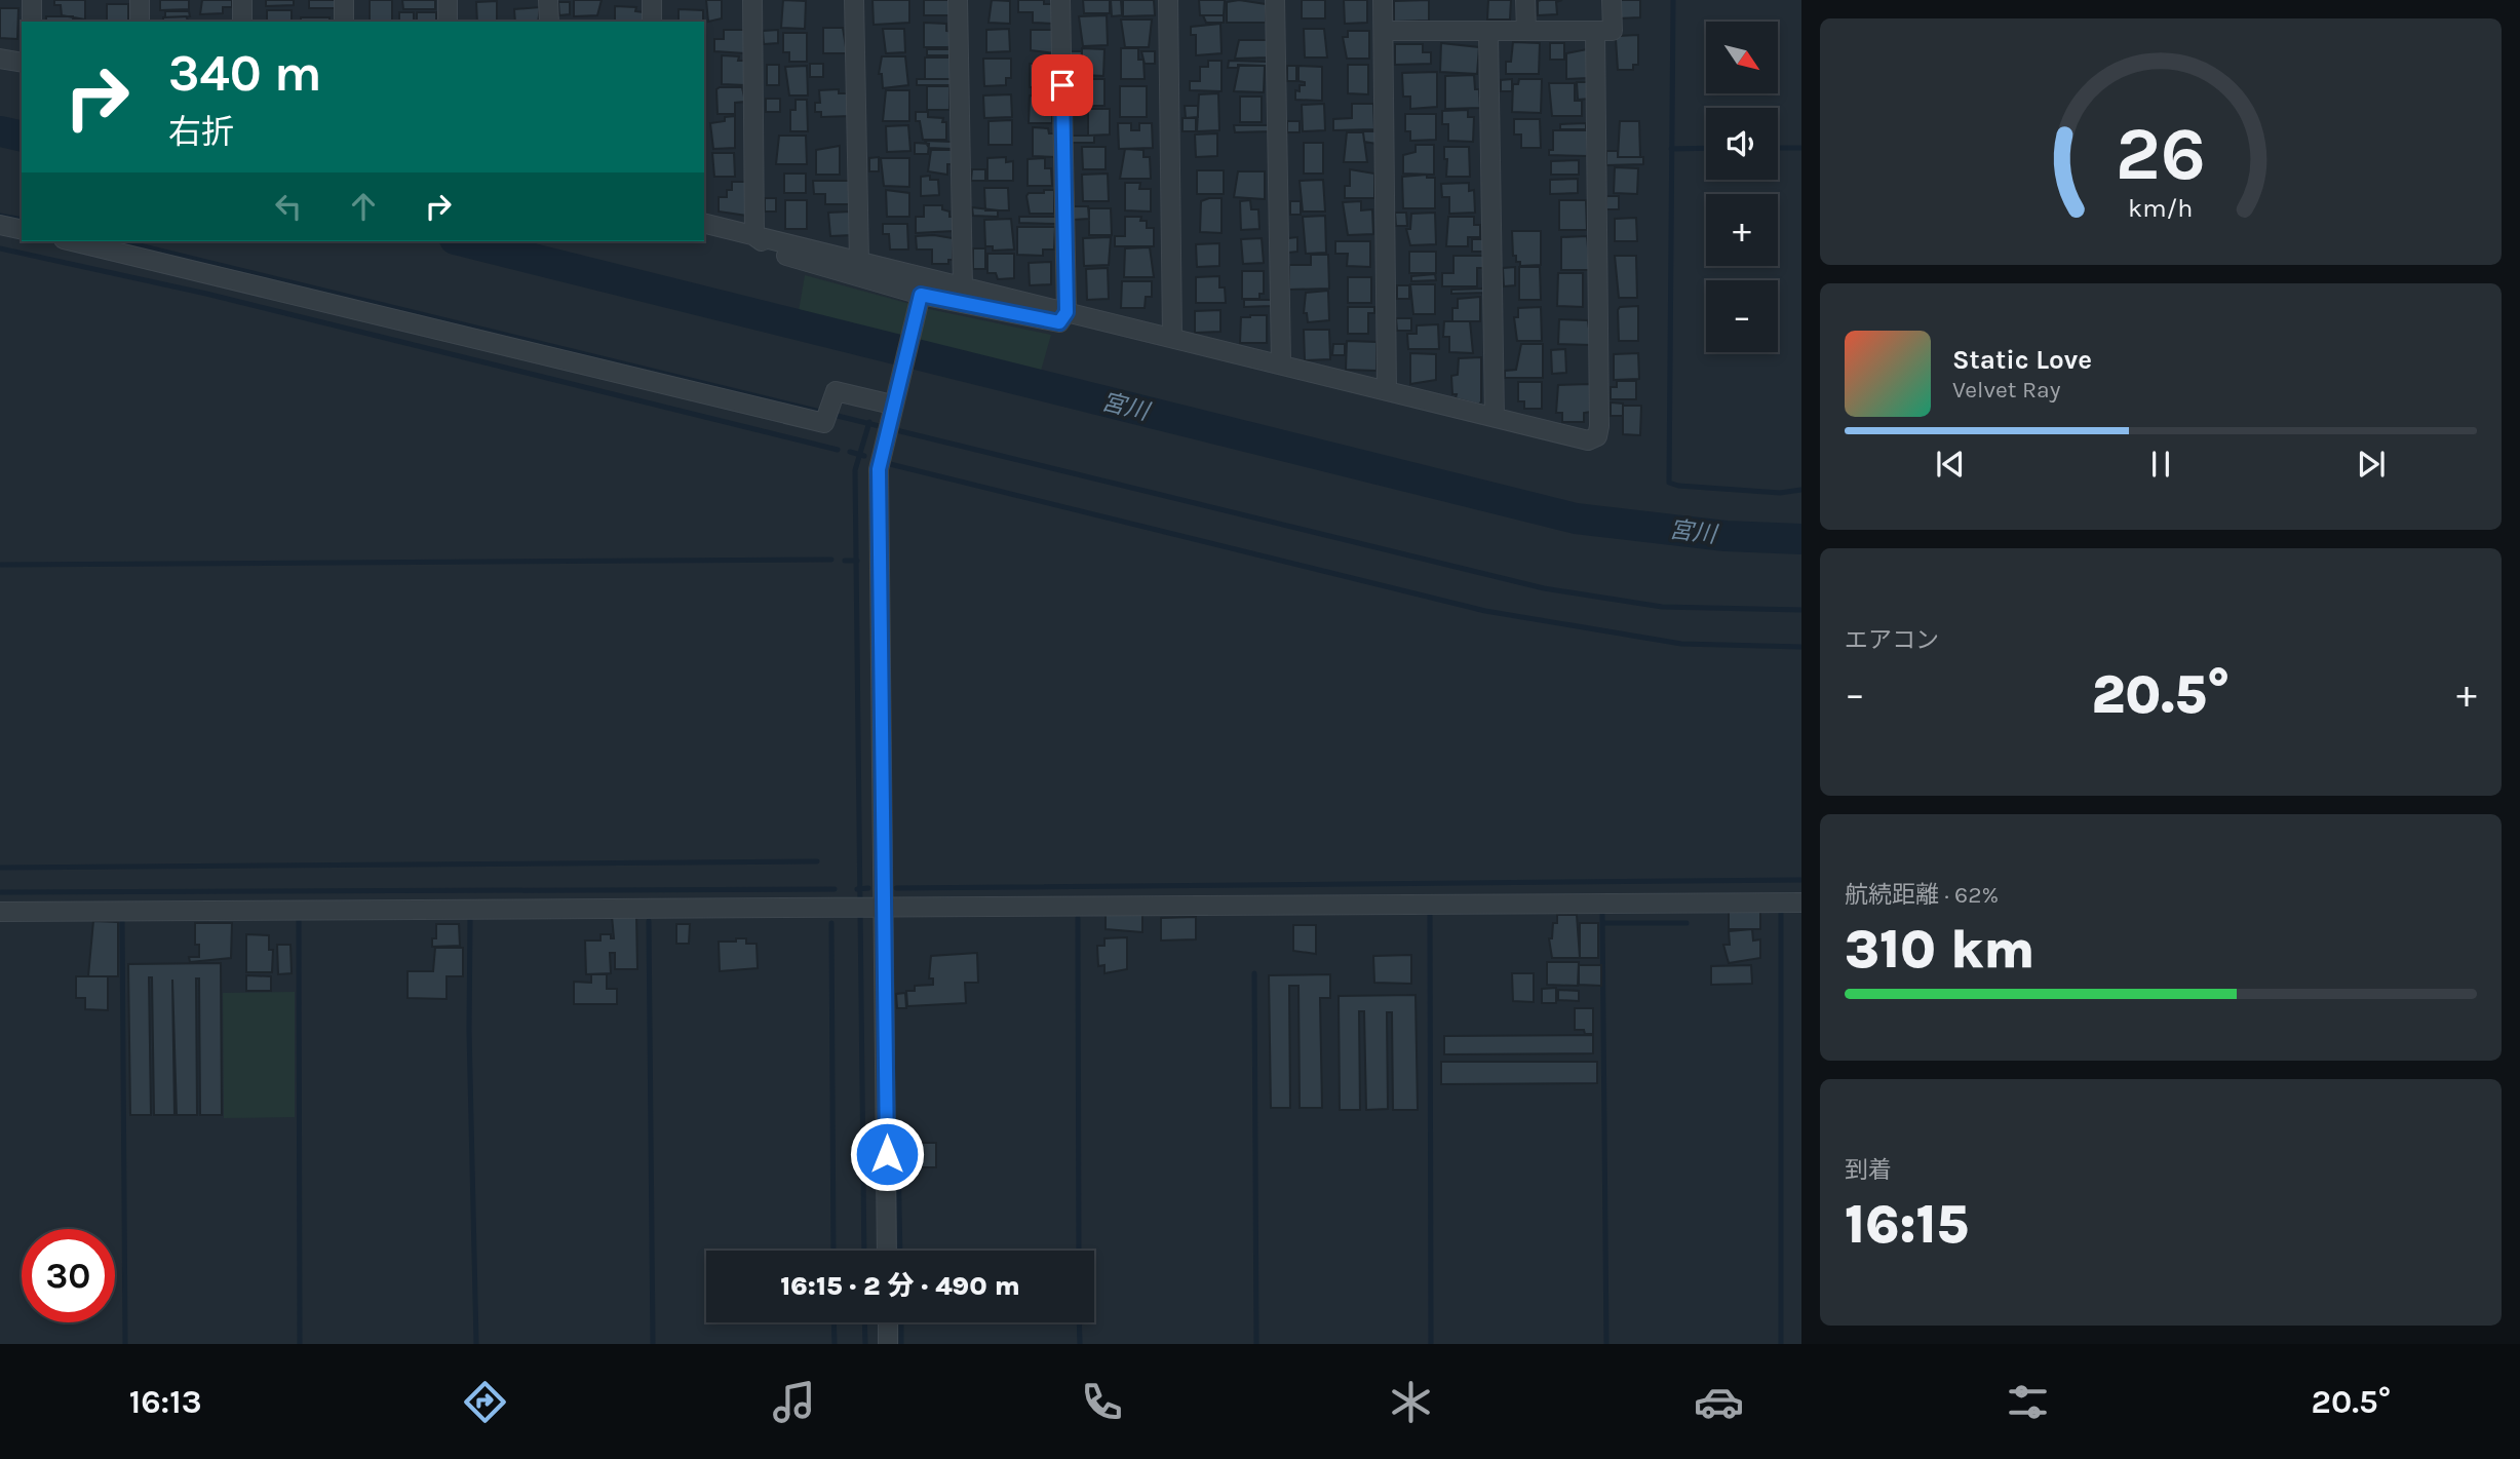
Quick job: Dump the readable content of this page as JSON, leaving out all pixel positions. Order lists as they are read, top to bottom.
{
  "water": ["宮川"],
  "north": "bottom right",
  "page": {
    "map_buttons": ["+", "−"],
    "turn": ["340 m", "右折"],
    "song": ["Static Love", "Velvet Ray"],
    "tile": [
      "エアコン",
      ["航続距離 · 62%", "310 km"],
      ["到着", "16:15"]
    ],
    "heat": ["−", "20.5°", "+"],
    "limit": "30",
    "trip": "16:15 · 2 分 · 490 m",
    "tabs": ["16:13", "20.5°"],
    "gauge": ["26", "km/h"]
  }
}
